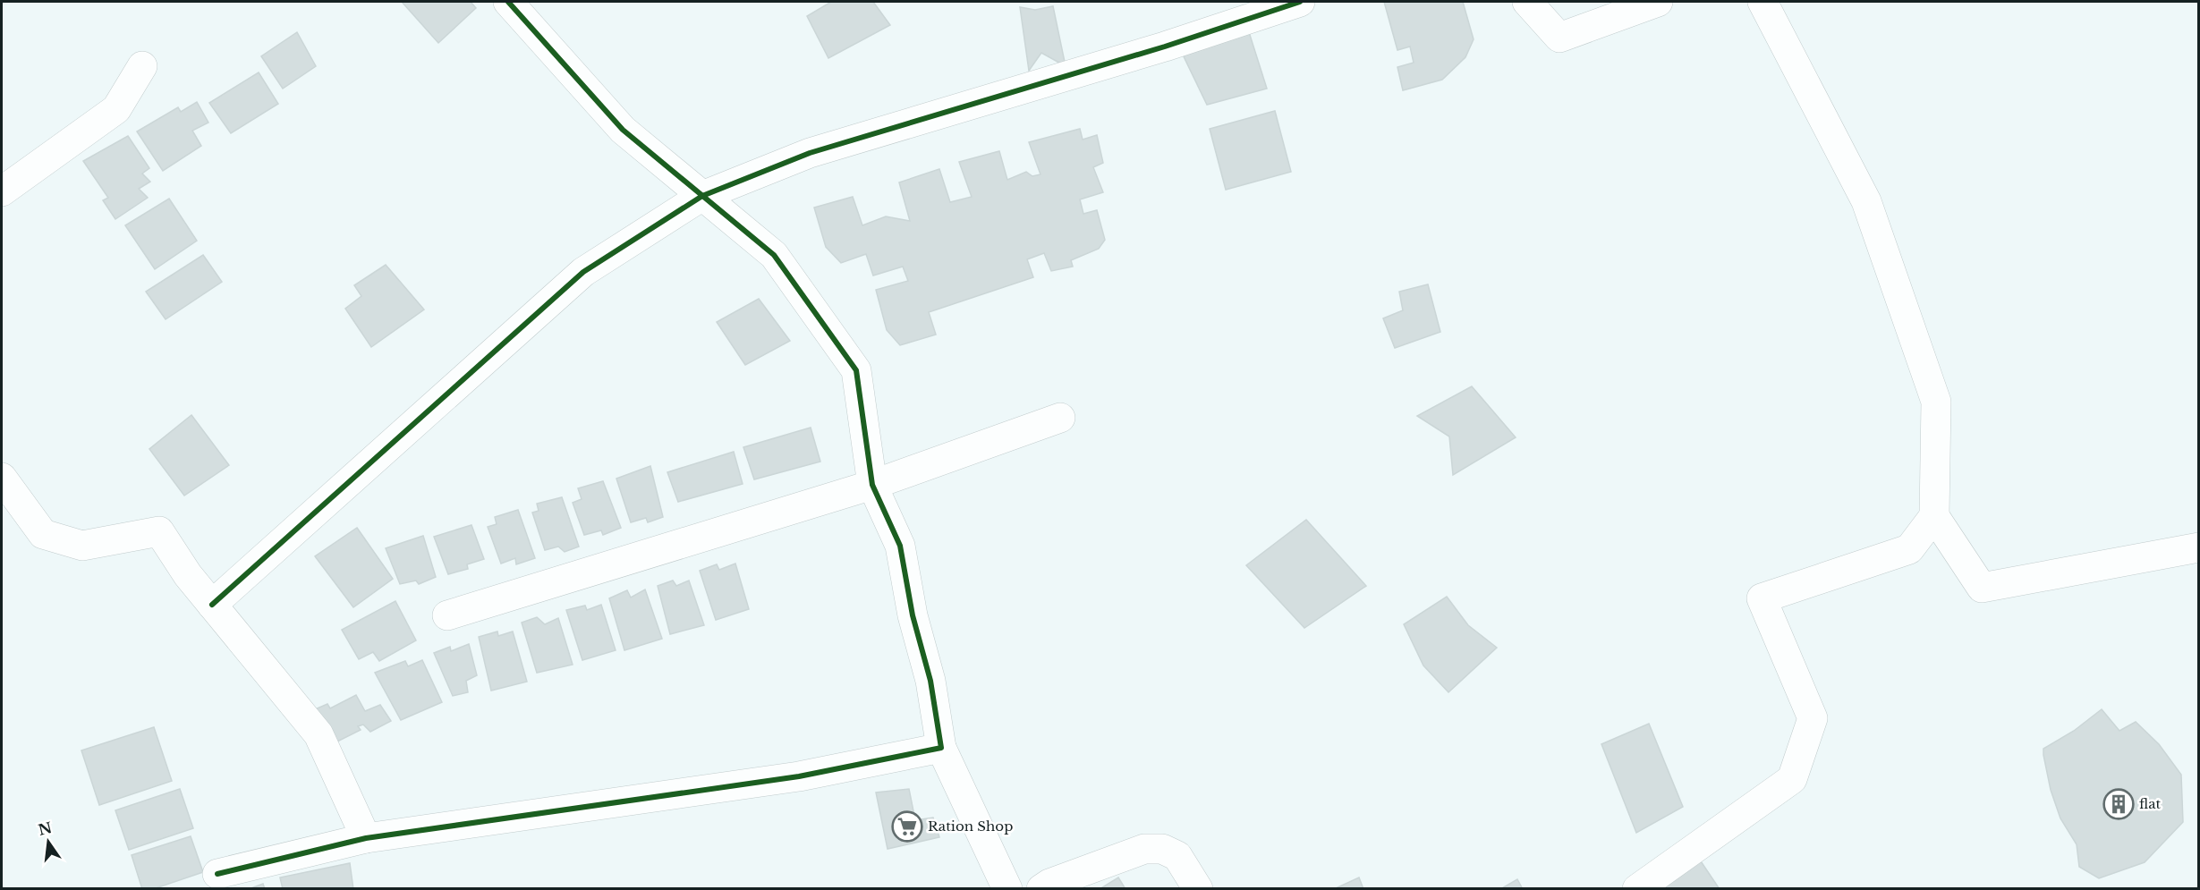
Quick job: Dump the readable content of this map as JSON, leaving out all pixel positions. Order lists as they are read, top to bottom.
{
  "places": {
    "building": ["flat"],
    "supermarket": ["Ration Shop"]
  },
  "north": "top"
}
